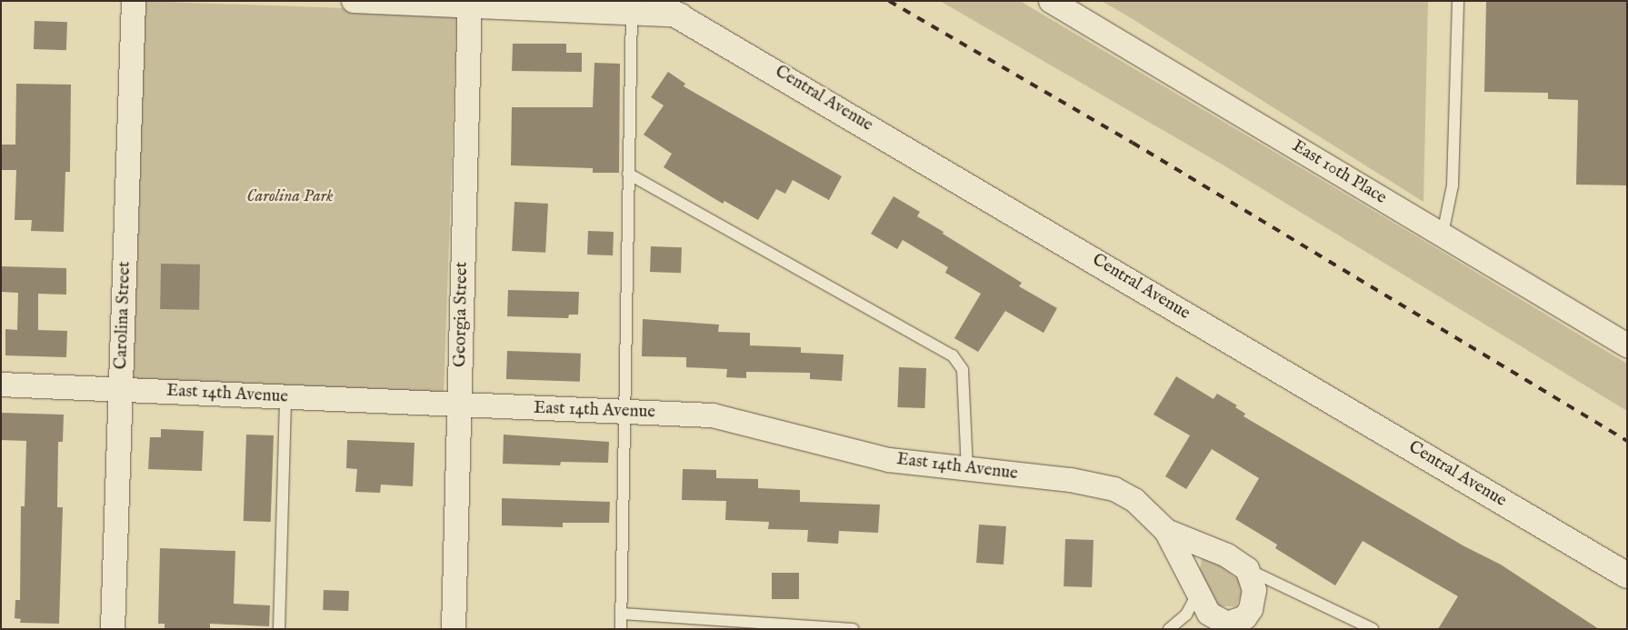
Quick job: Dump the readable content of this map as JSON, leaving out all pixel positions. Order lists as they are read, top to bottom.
{
  "streets": {
    "street": [
      "Central Avenue",
      "East 10th Place",
      "Georgia Street",
      "Carolina Street",
      "East 14th Avenue"
    ]
  },
  "crossings": [
    ["Georgia Street", "East 14th Avenue"],
    ["Carolina Street", "East 14th Avenue"]
  ],
  "parks": ["Carolina Park"]
}
